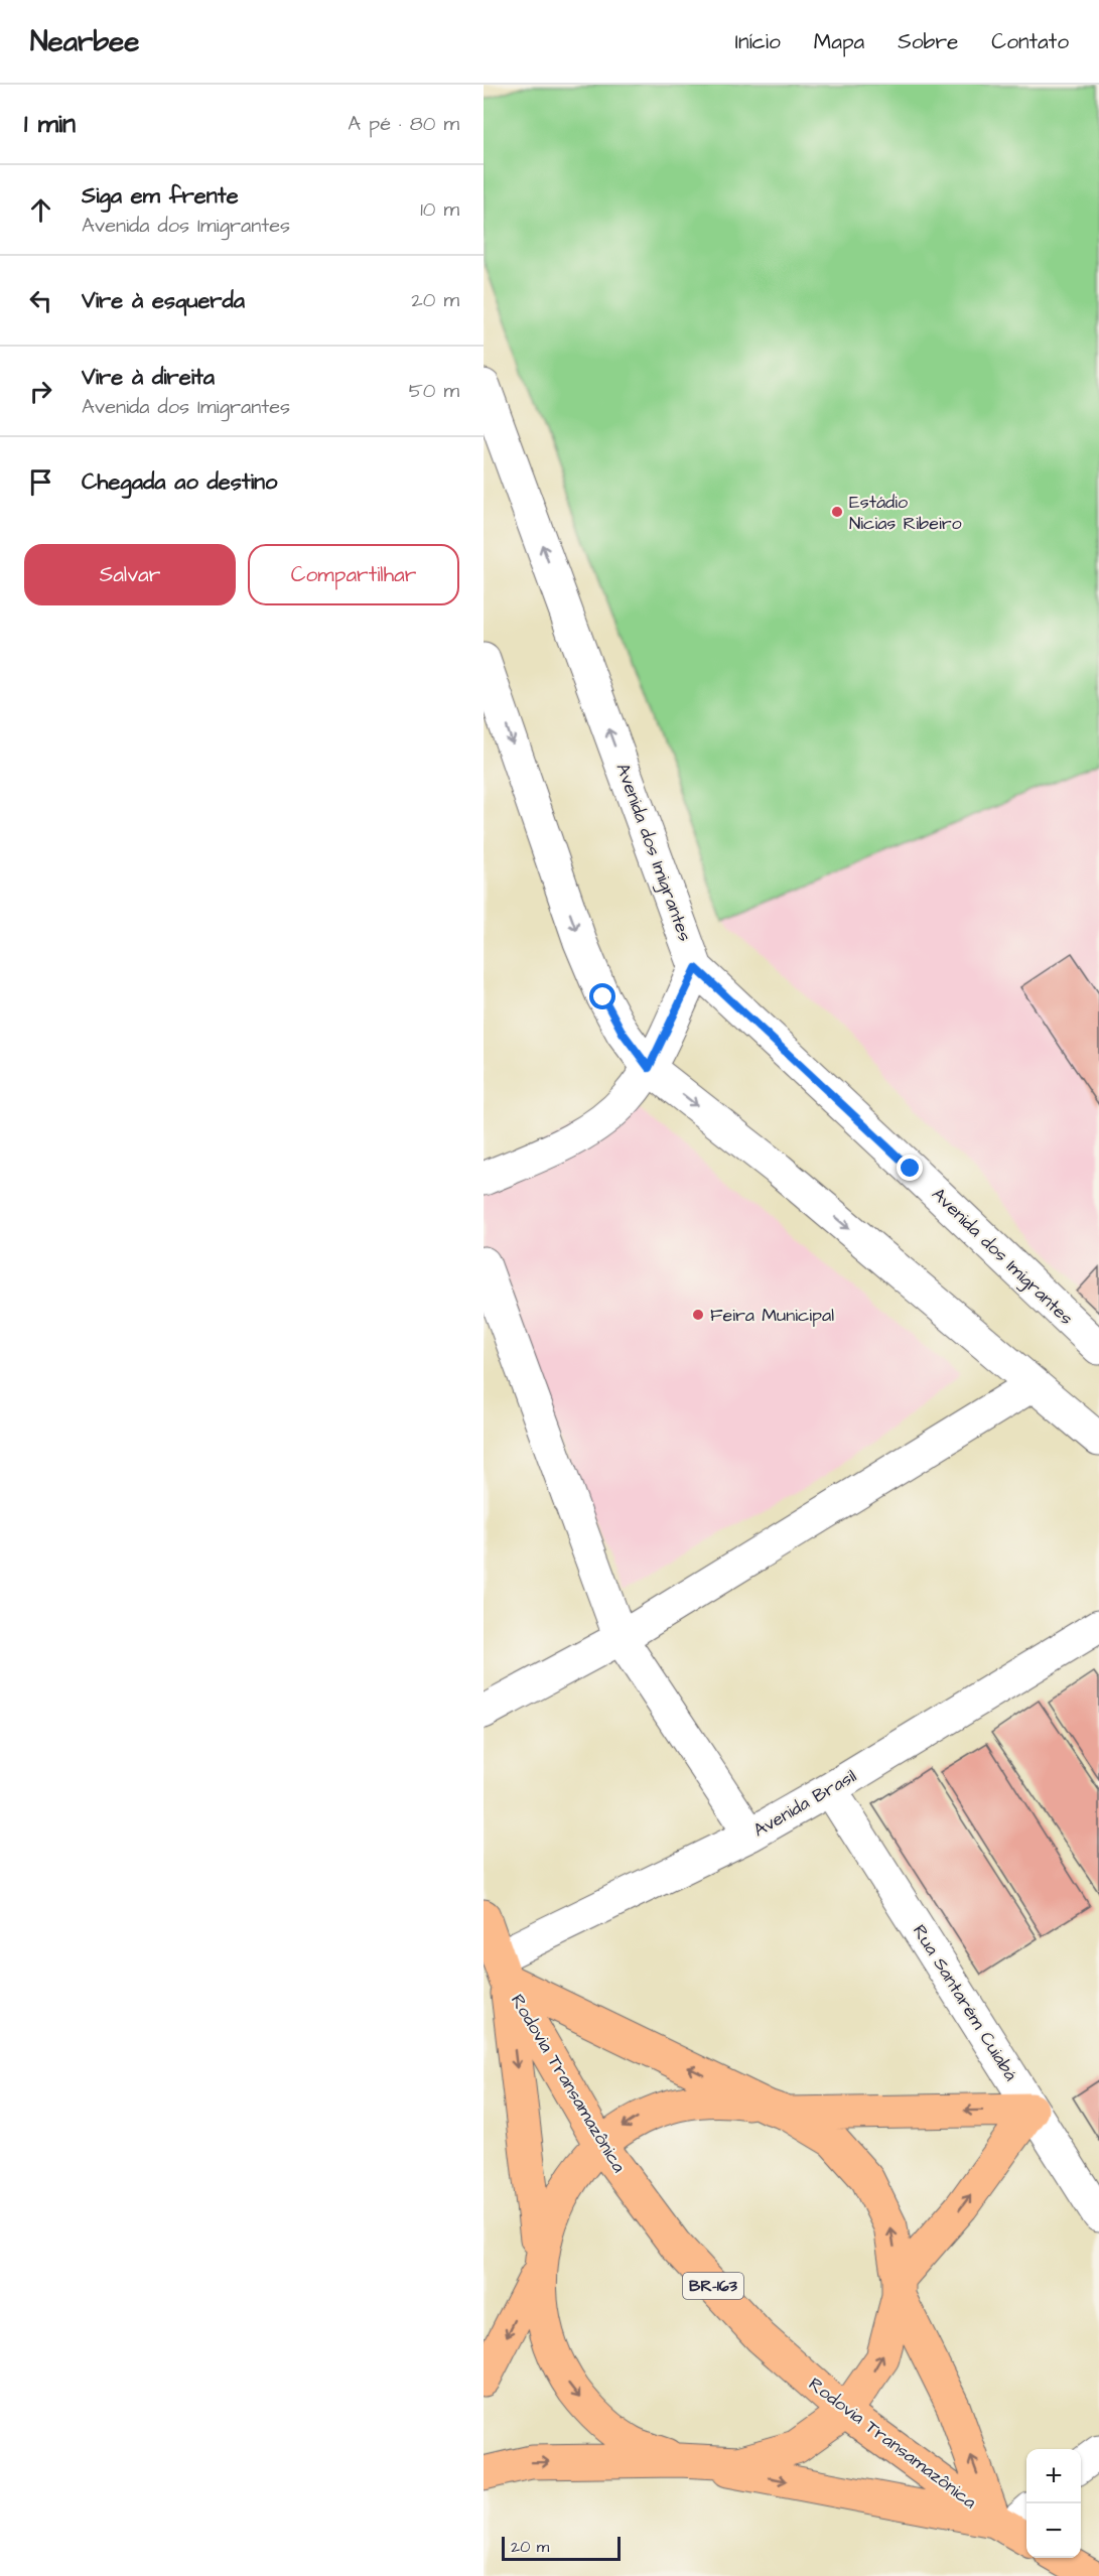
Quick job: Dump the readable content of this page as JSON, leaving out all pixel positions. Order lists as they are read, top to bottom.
{
  "streets": {
    "highway": ["Rodovia Transamazônica", "BR-163"],
    "street": ["Avenida dos Imigrantes", "Avenida Brasil", "Rua Santarém Cuiabá"]
  },
  "crossings": [
    ["Avenida Brasil", "Rua Santarém Cuiabá"],
    ["Avenida Brasil", "Rodovia Transamazônica"]
  ],
  "places": ["Estádio Nicias Ribeiro", "Feira Municipal"],
  "scale_bar": "20 m",
  "page": {
    "header": "Nearbee",
    "nav": [
      "Início",
      "Mapa",
      "Sobre",
      "Contato"
    ],
    "heading": ["1 min", "A pé · 80 m"],
    "list": [
      ["Siga em frente", "Avenida dos Imigrantes", "10 m"],
      ["Vire à esquerda", "20 m"],
      ["Vire à direita", "Avenida dos Imigrantes", "50 m"],
      "Chegada ao destino"
    ],
    "buttons": ["Salvar", "Compartilhar"],
    "map_buttons": ["+", "−"],
    "scale": "20 m"
  }
}
